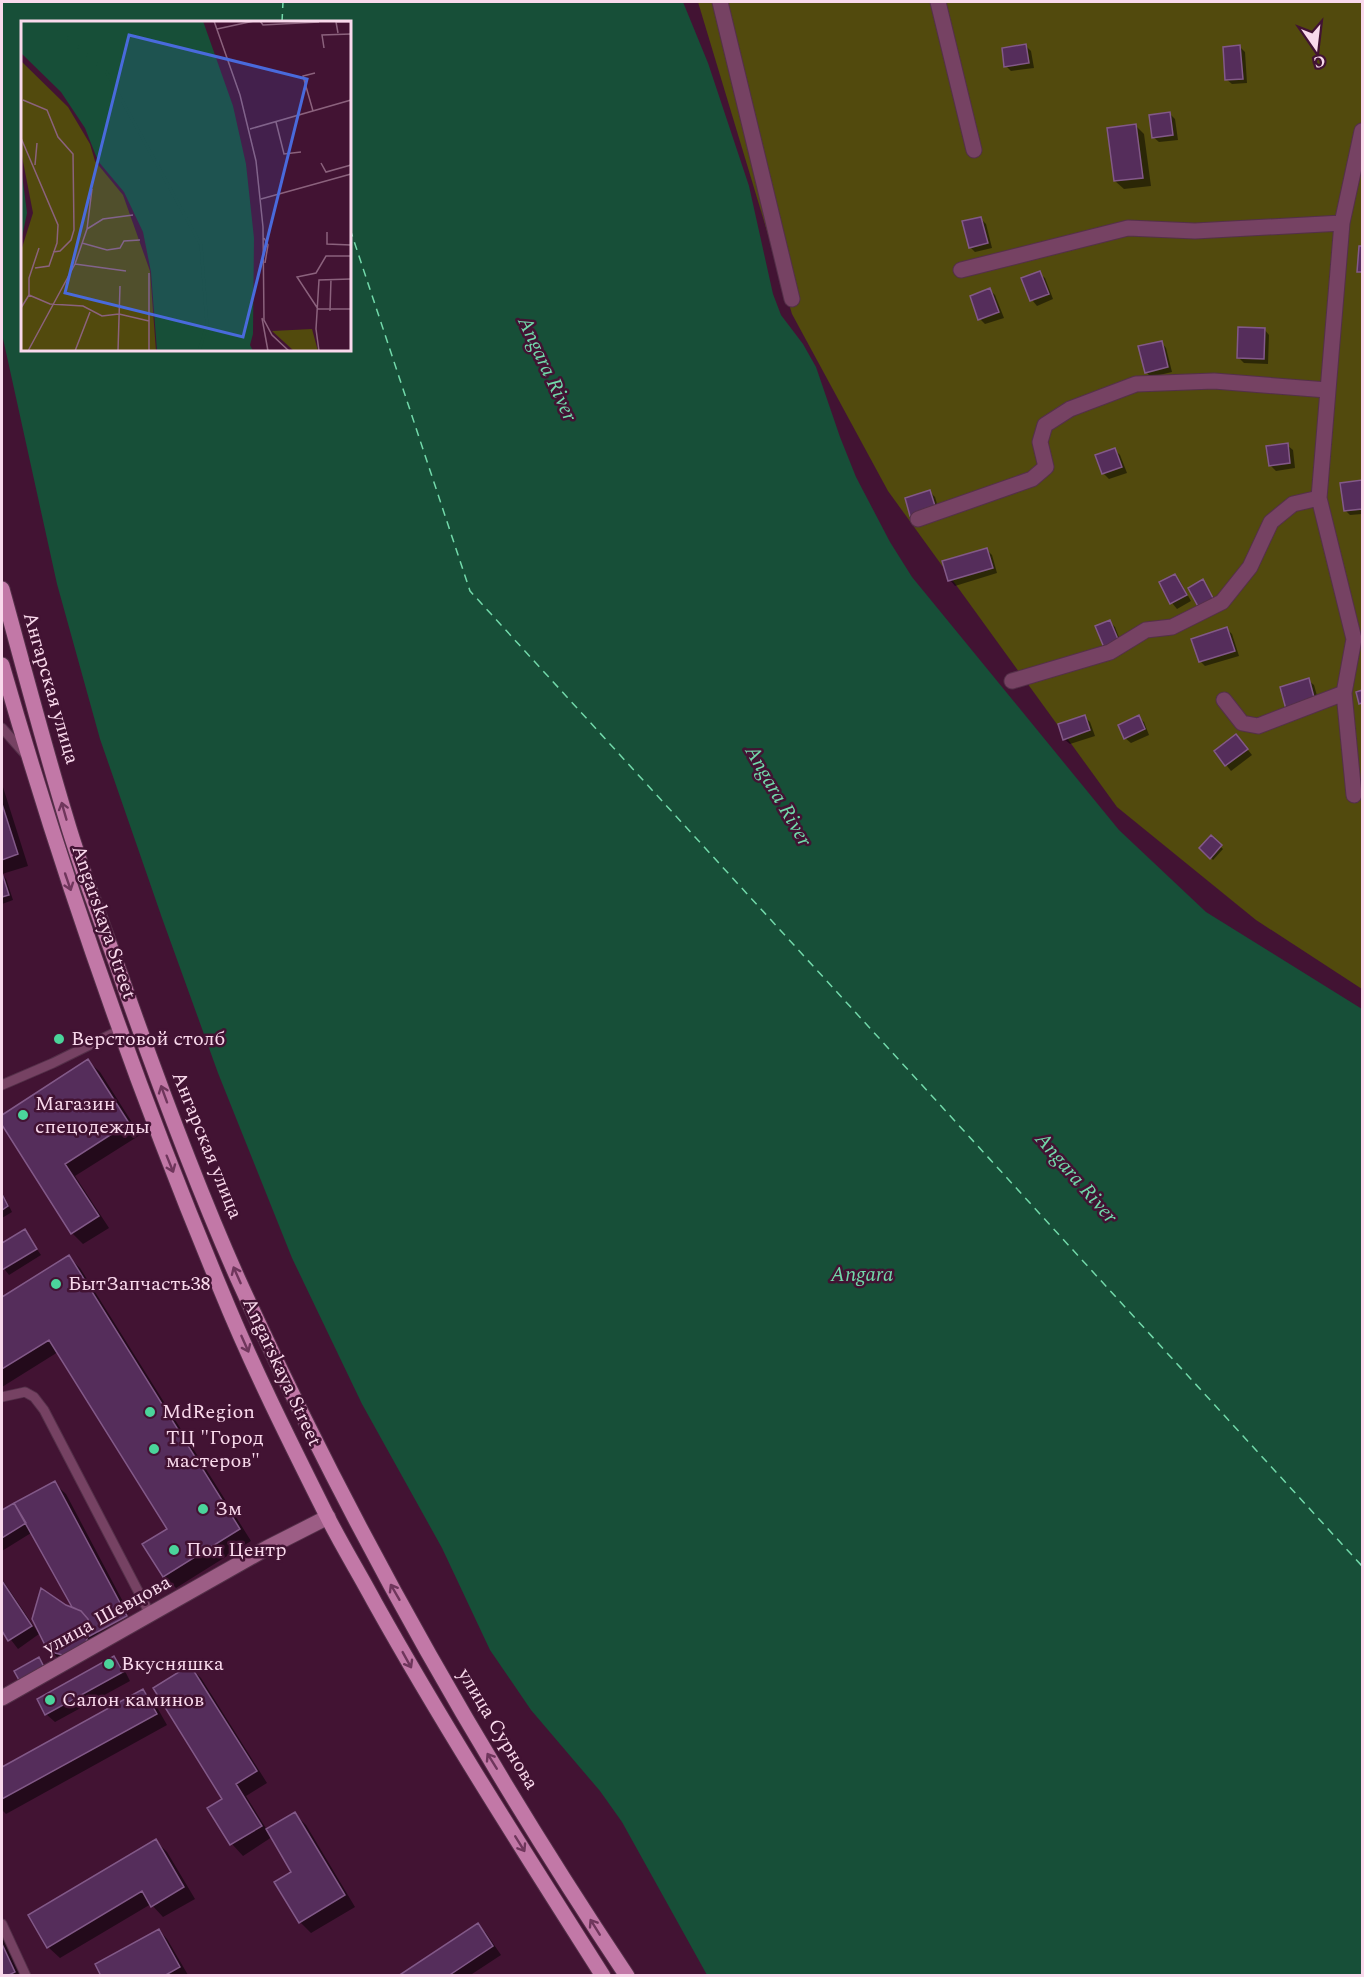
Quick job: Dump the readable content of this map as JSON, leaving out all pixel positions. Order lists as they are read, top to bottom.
{
  "streets": {
    "main road": [
      "Ангарская улица",
      "Angarskaya Street",
      "улица Шевцова",
      "улица Сурнова"
    ]
  },
  "crossings": [
    ["Ангарская улица", "улица Сурнова"],
    ["Angarskaya Street", "улица Шевцова"]
  ],
  "one_way": ["Ангарская улица", "Angarskaya Street"],
  "water": ["Angara River", "Angara"],
  "places": [
    "Верстовой столб",
    "Магазин спецодежды",
    "БытЗапчасть38",
    "MdRegion",
    "ТЦ \"Город мастеров\"",
    "Зм",
    "Пол Центр",
    "Вкусняшка",
    "Салон каминов"
  ],
  "north": "bottom"
}
